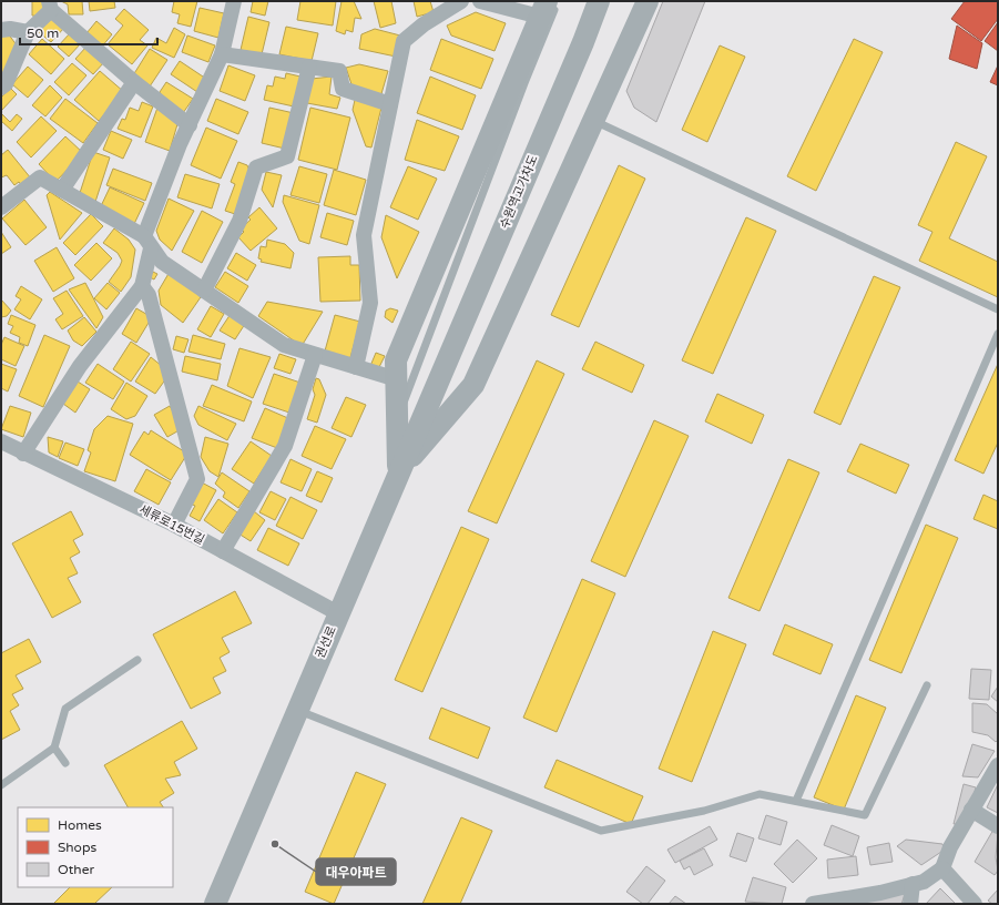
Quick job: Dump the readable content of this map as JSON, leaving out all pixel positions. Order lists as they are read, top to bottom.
{
  "streets": {
    "main road": ["수원역고가차도", "권선로"],
    "street": ["세류로15번길"]
  },
  "crossings": [
    ["수원역고가차도", "권선로"],
    ["세류로15번길", "권선로"]
  ],
  "places": ["대우아파트"],
  "legend": ["Homes", "Shops", "Other"],
  "scale_bar": "50 m"
}
